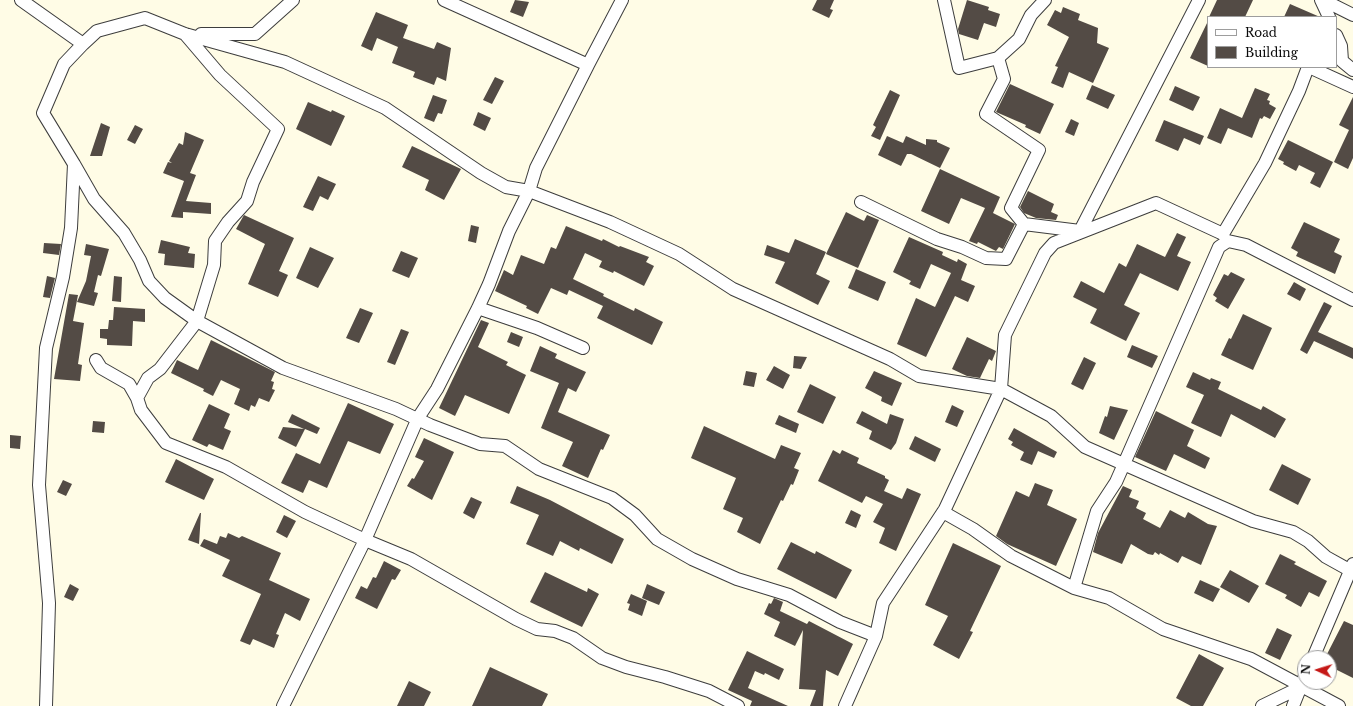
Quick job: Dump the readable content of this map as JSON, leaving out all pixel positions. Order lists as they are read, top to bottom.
{
  "legend": ["Road", "Building"],
  "north": "left"
}
